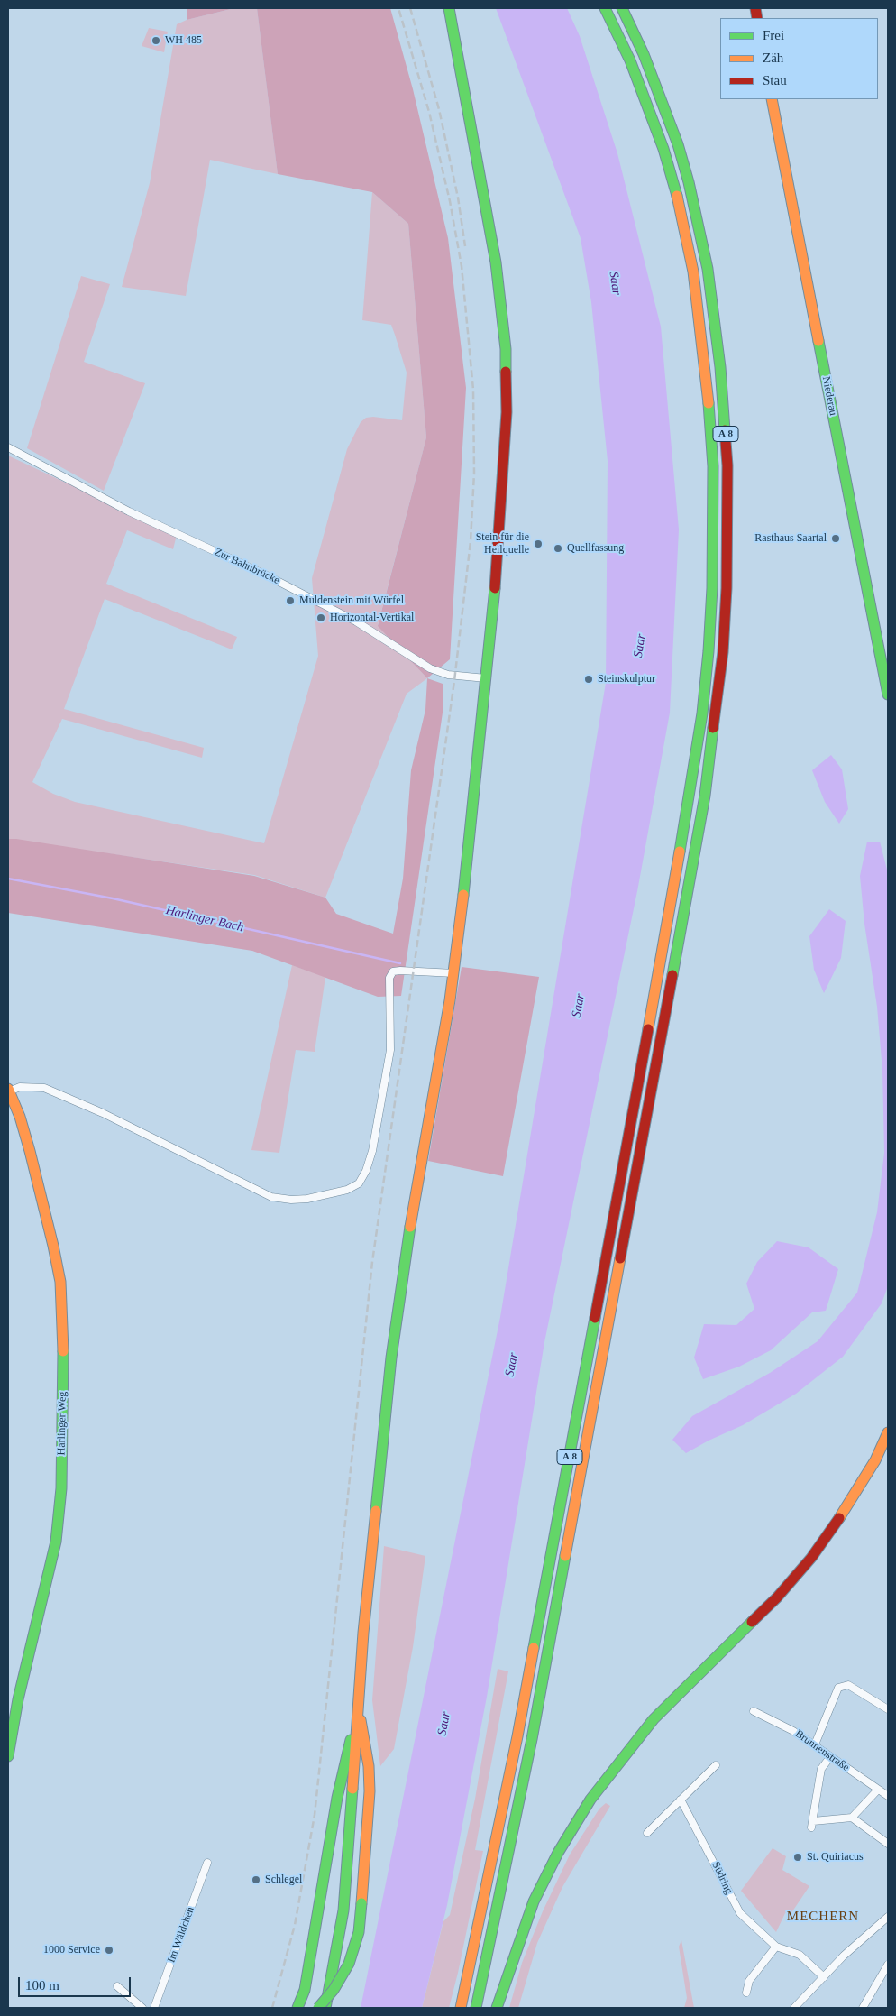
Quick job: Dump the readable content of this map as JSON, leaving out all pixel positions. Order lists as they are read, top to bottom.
{
  "streets": {
    "main road": ["Niederau", "A 8", "Harlinger Weg"],
    "street": [
      "Zur Bahnbrücke",
      "Brunnenstraße",
      "Südring",
      "Im Wäldchen"
    ]
  },
  "districts": ["MECHERN"],
  "water": ["Saar", "Harlinger Bach"],
  "places": [
    "WH 485",
    "Rasthaus Saartal",
    "Stein für die Heilquelle",
    "Quellfassung",
    "Muldenstein mit Würfel",
    "Horizontal-Vertikal",
    "Steinskulptur",
    "St. Quiriacus",
    "Schlegel",
    "1000 Service"
  ],
  "legend": ["Frei", "Zäh", "Stau"],
  "scale_bar": "100 m"
}
